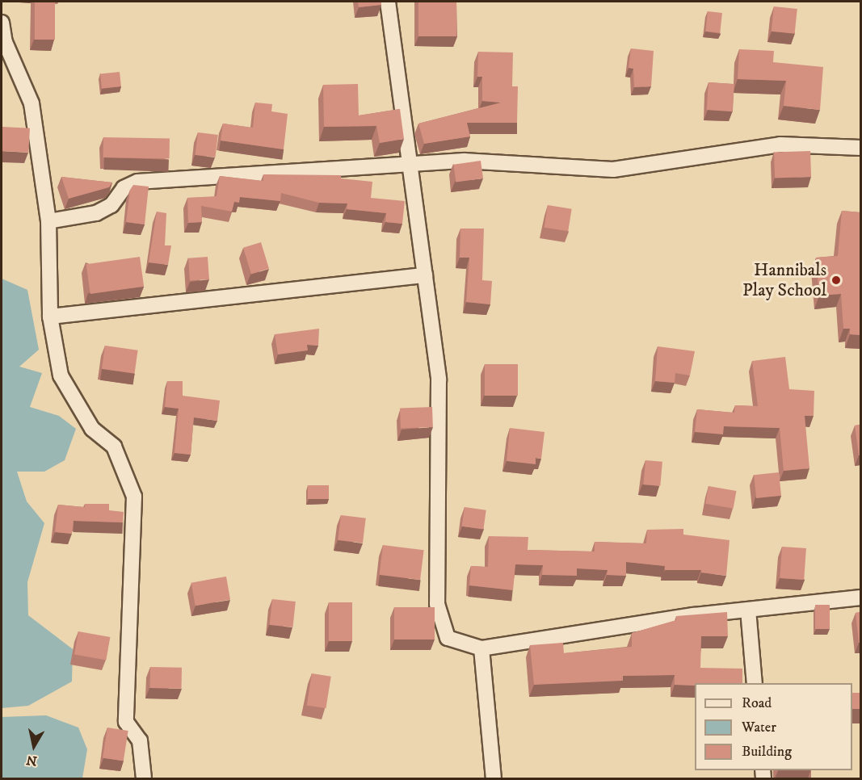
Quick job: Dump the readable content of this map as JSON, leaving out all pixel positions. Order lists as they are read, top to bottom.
{
  "places": ["Hannibals Play School"],
  "legend": ["Road", "Water", "Building"],
  "north": "bottom"
}
